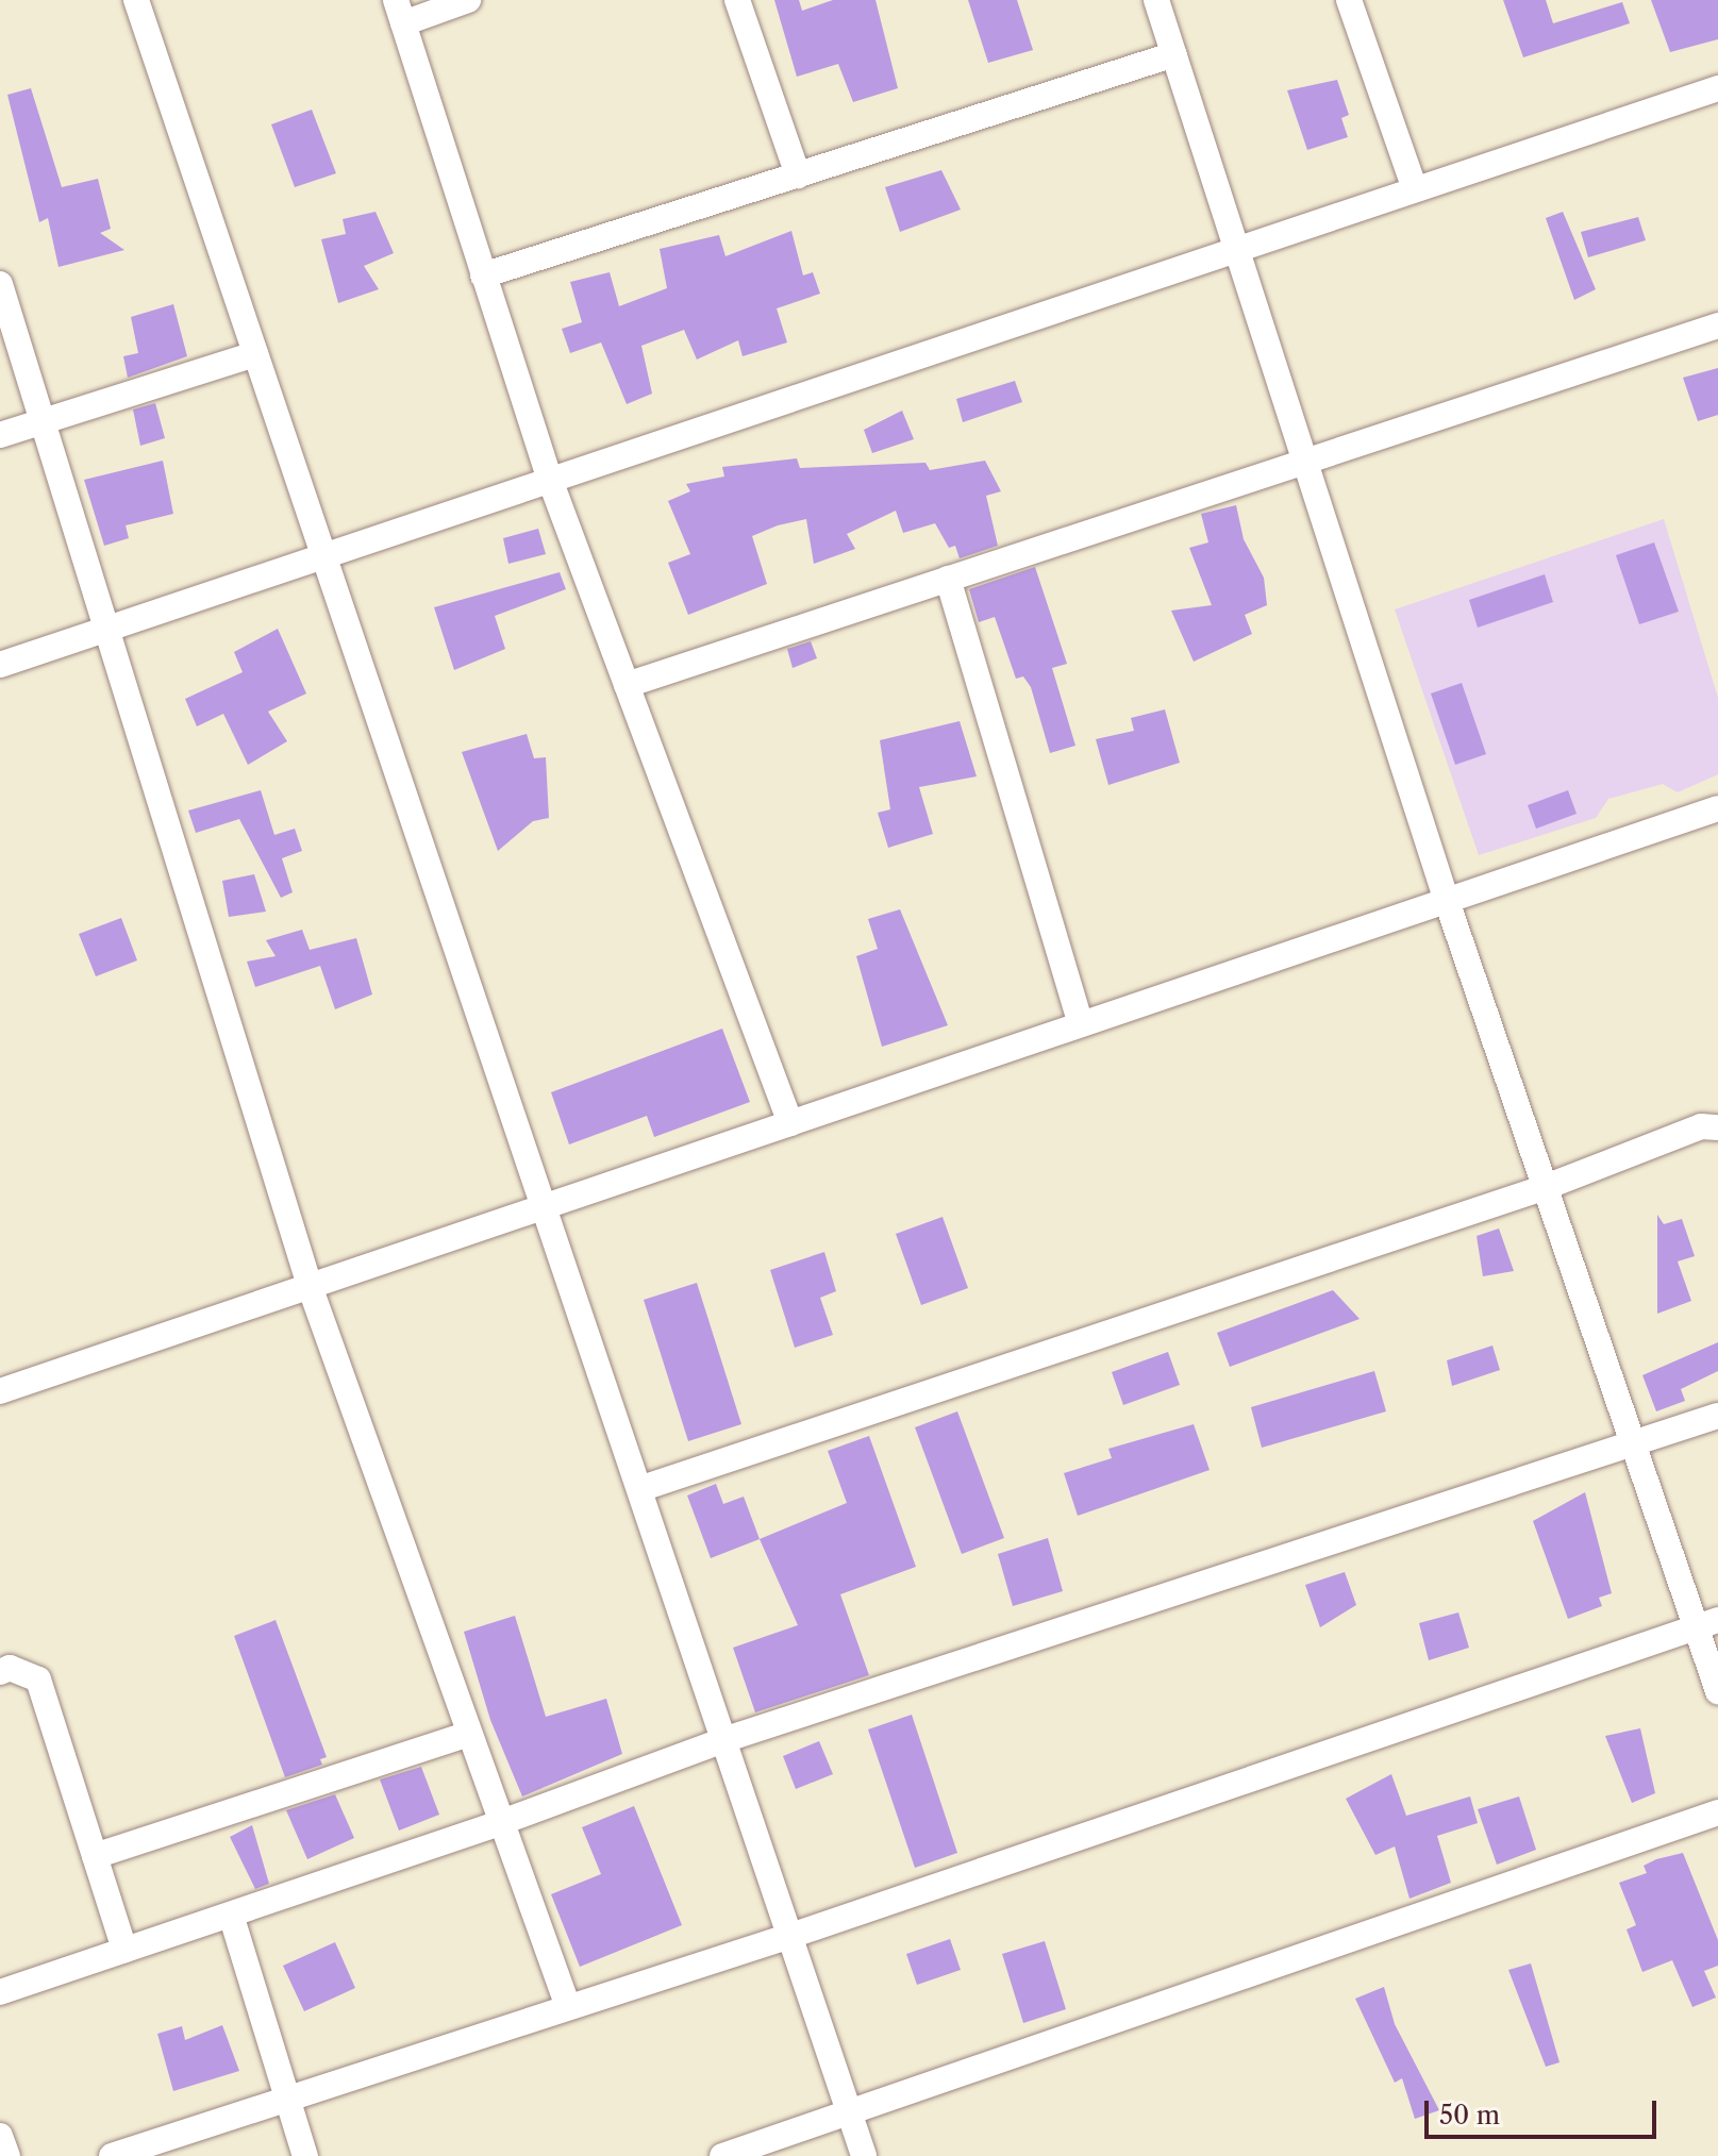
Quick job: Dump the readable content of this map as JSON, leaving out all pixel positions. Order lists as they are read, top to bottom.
{
  "scale_bar": "50 m"
}
